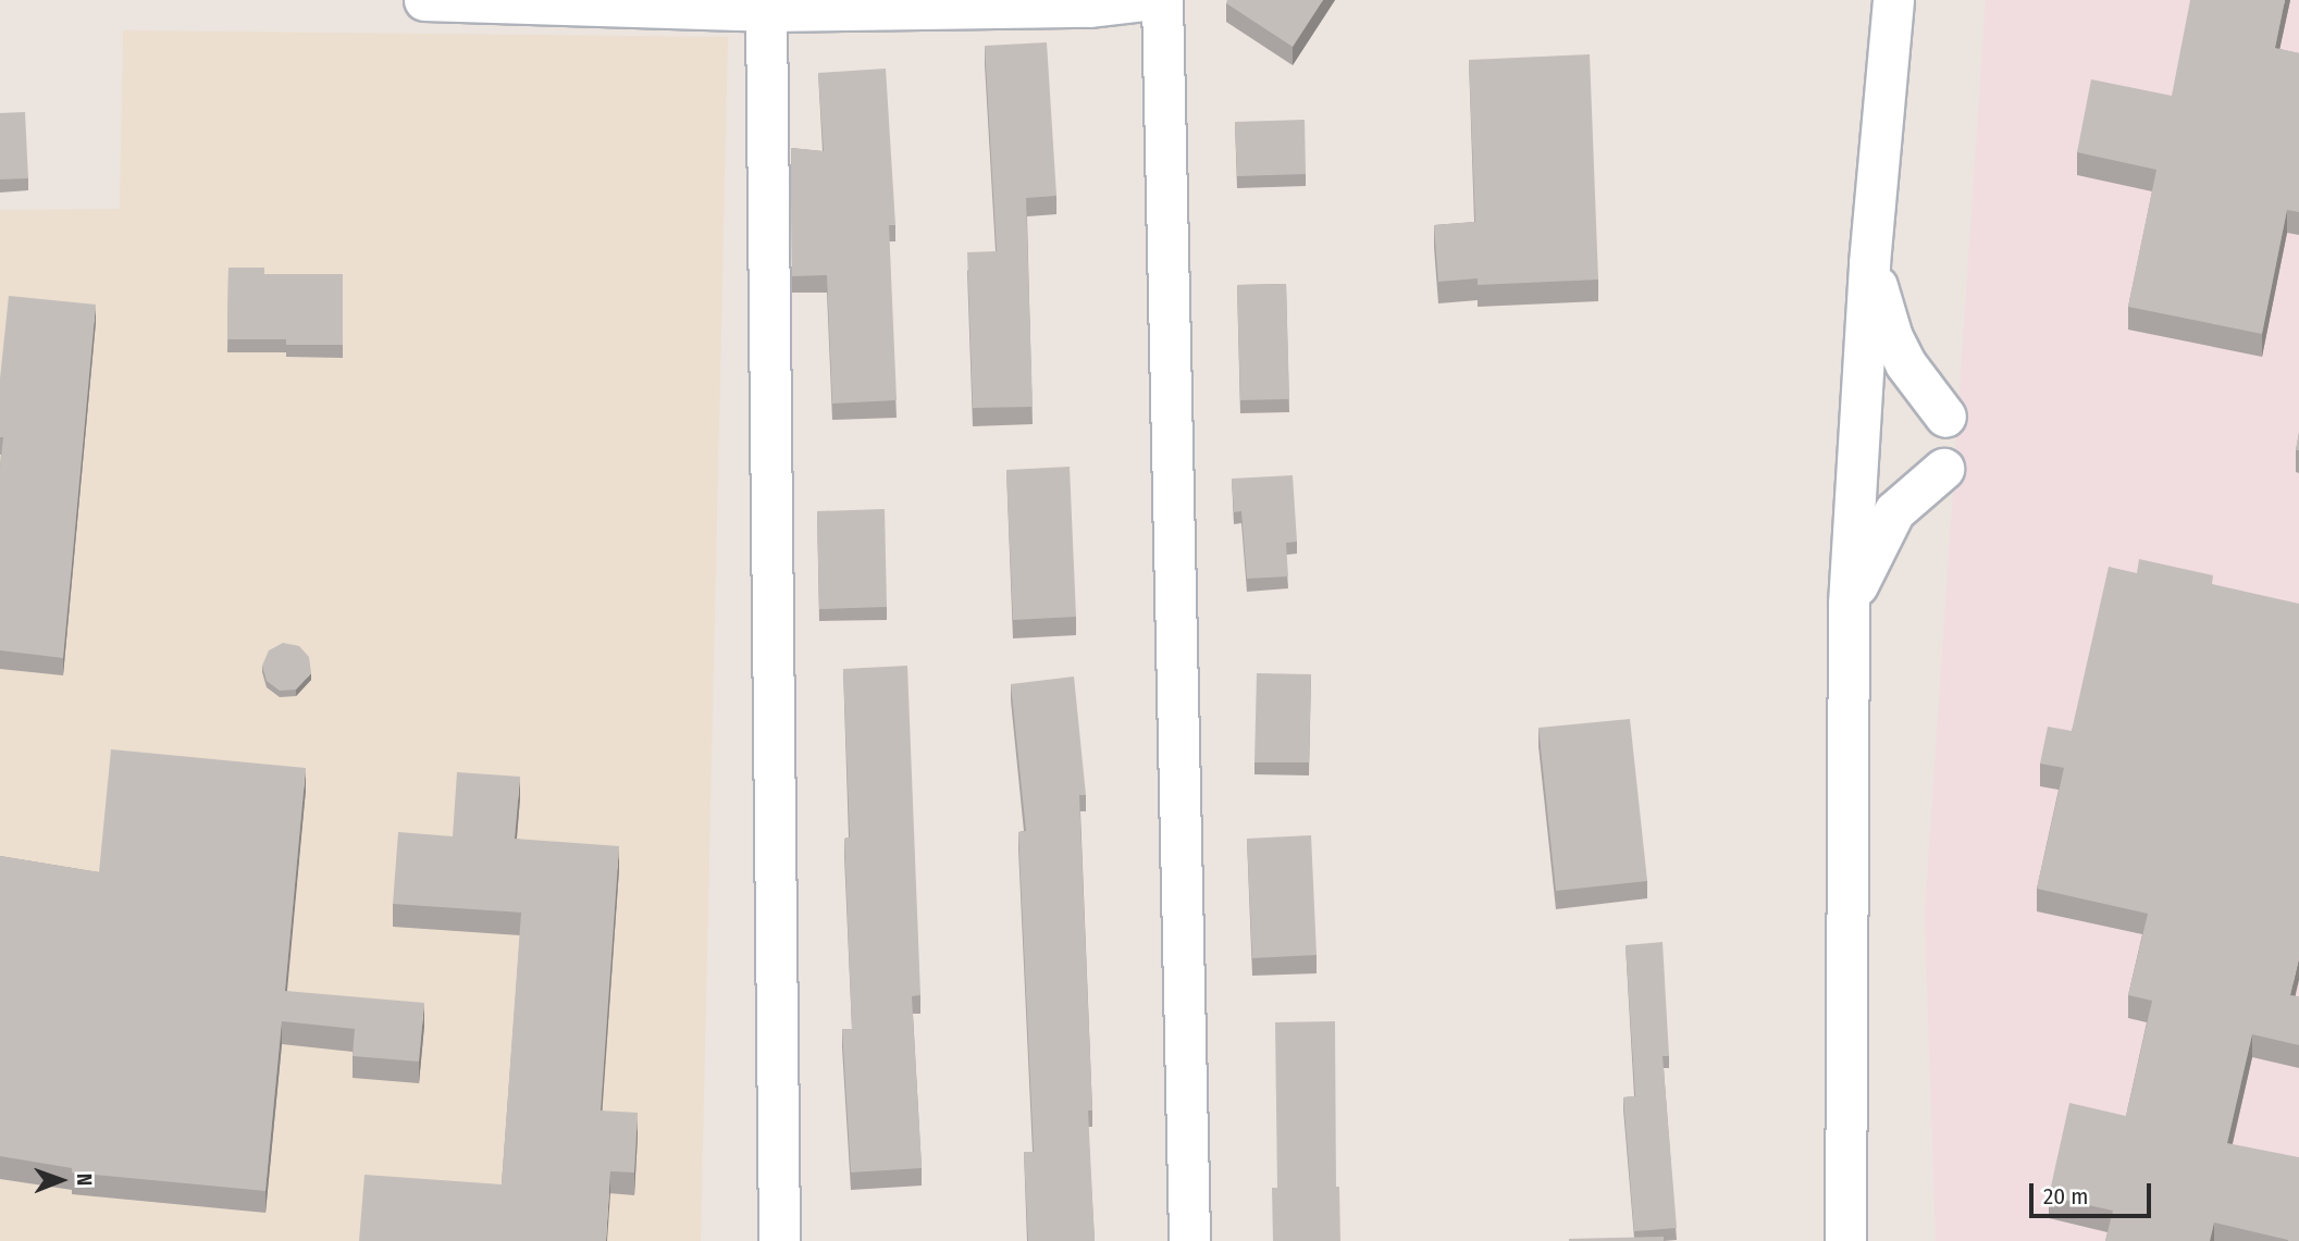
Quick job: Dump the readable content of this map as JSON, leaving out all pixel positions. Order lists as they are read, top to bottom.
{
  "scale_bar": "20 m",
  "north": "right"
}
